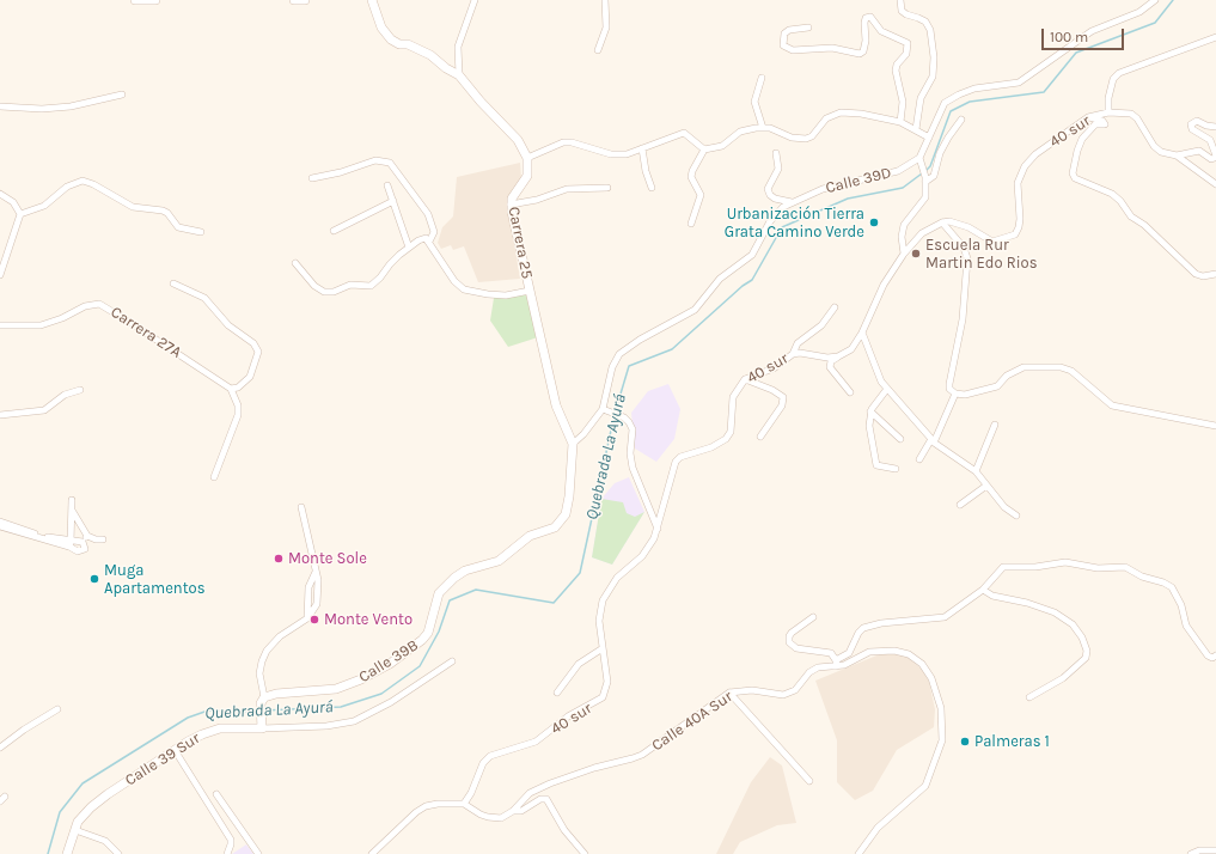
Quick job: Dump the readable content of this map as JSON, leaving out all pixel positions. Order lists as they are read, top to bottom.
{
  "streets": {
    "street": [
      "40 sur",
      "Calle 39D",
      "Carrera 25",
      "Carrera 27A",
      "Calle 39B",
      "Calle 40A Sur",
      "Calle 39 Sur"
    ]
  },
  "crossings": [
    ["40 sur", "Calle 40A Sur"],
    ["Carrera 25", "Calle 39B"]
  ],
  "water": ["Quebrada La Ayurá"],
  "places": [
    "Urbanización Tierra Grata Camino Verde",
    "Escuela Rur Martin Edo Rios",
    "Monte Sole",
    "Muga Apartamentos",
    "Monte Vento",
    "Palmeras 1"
  ],
  "scale_bar": "100 m"
}
